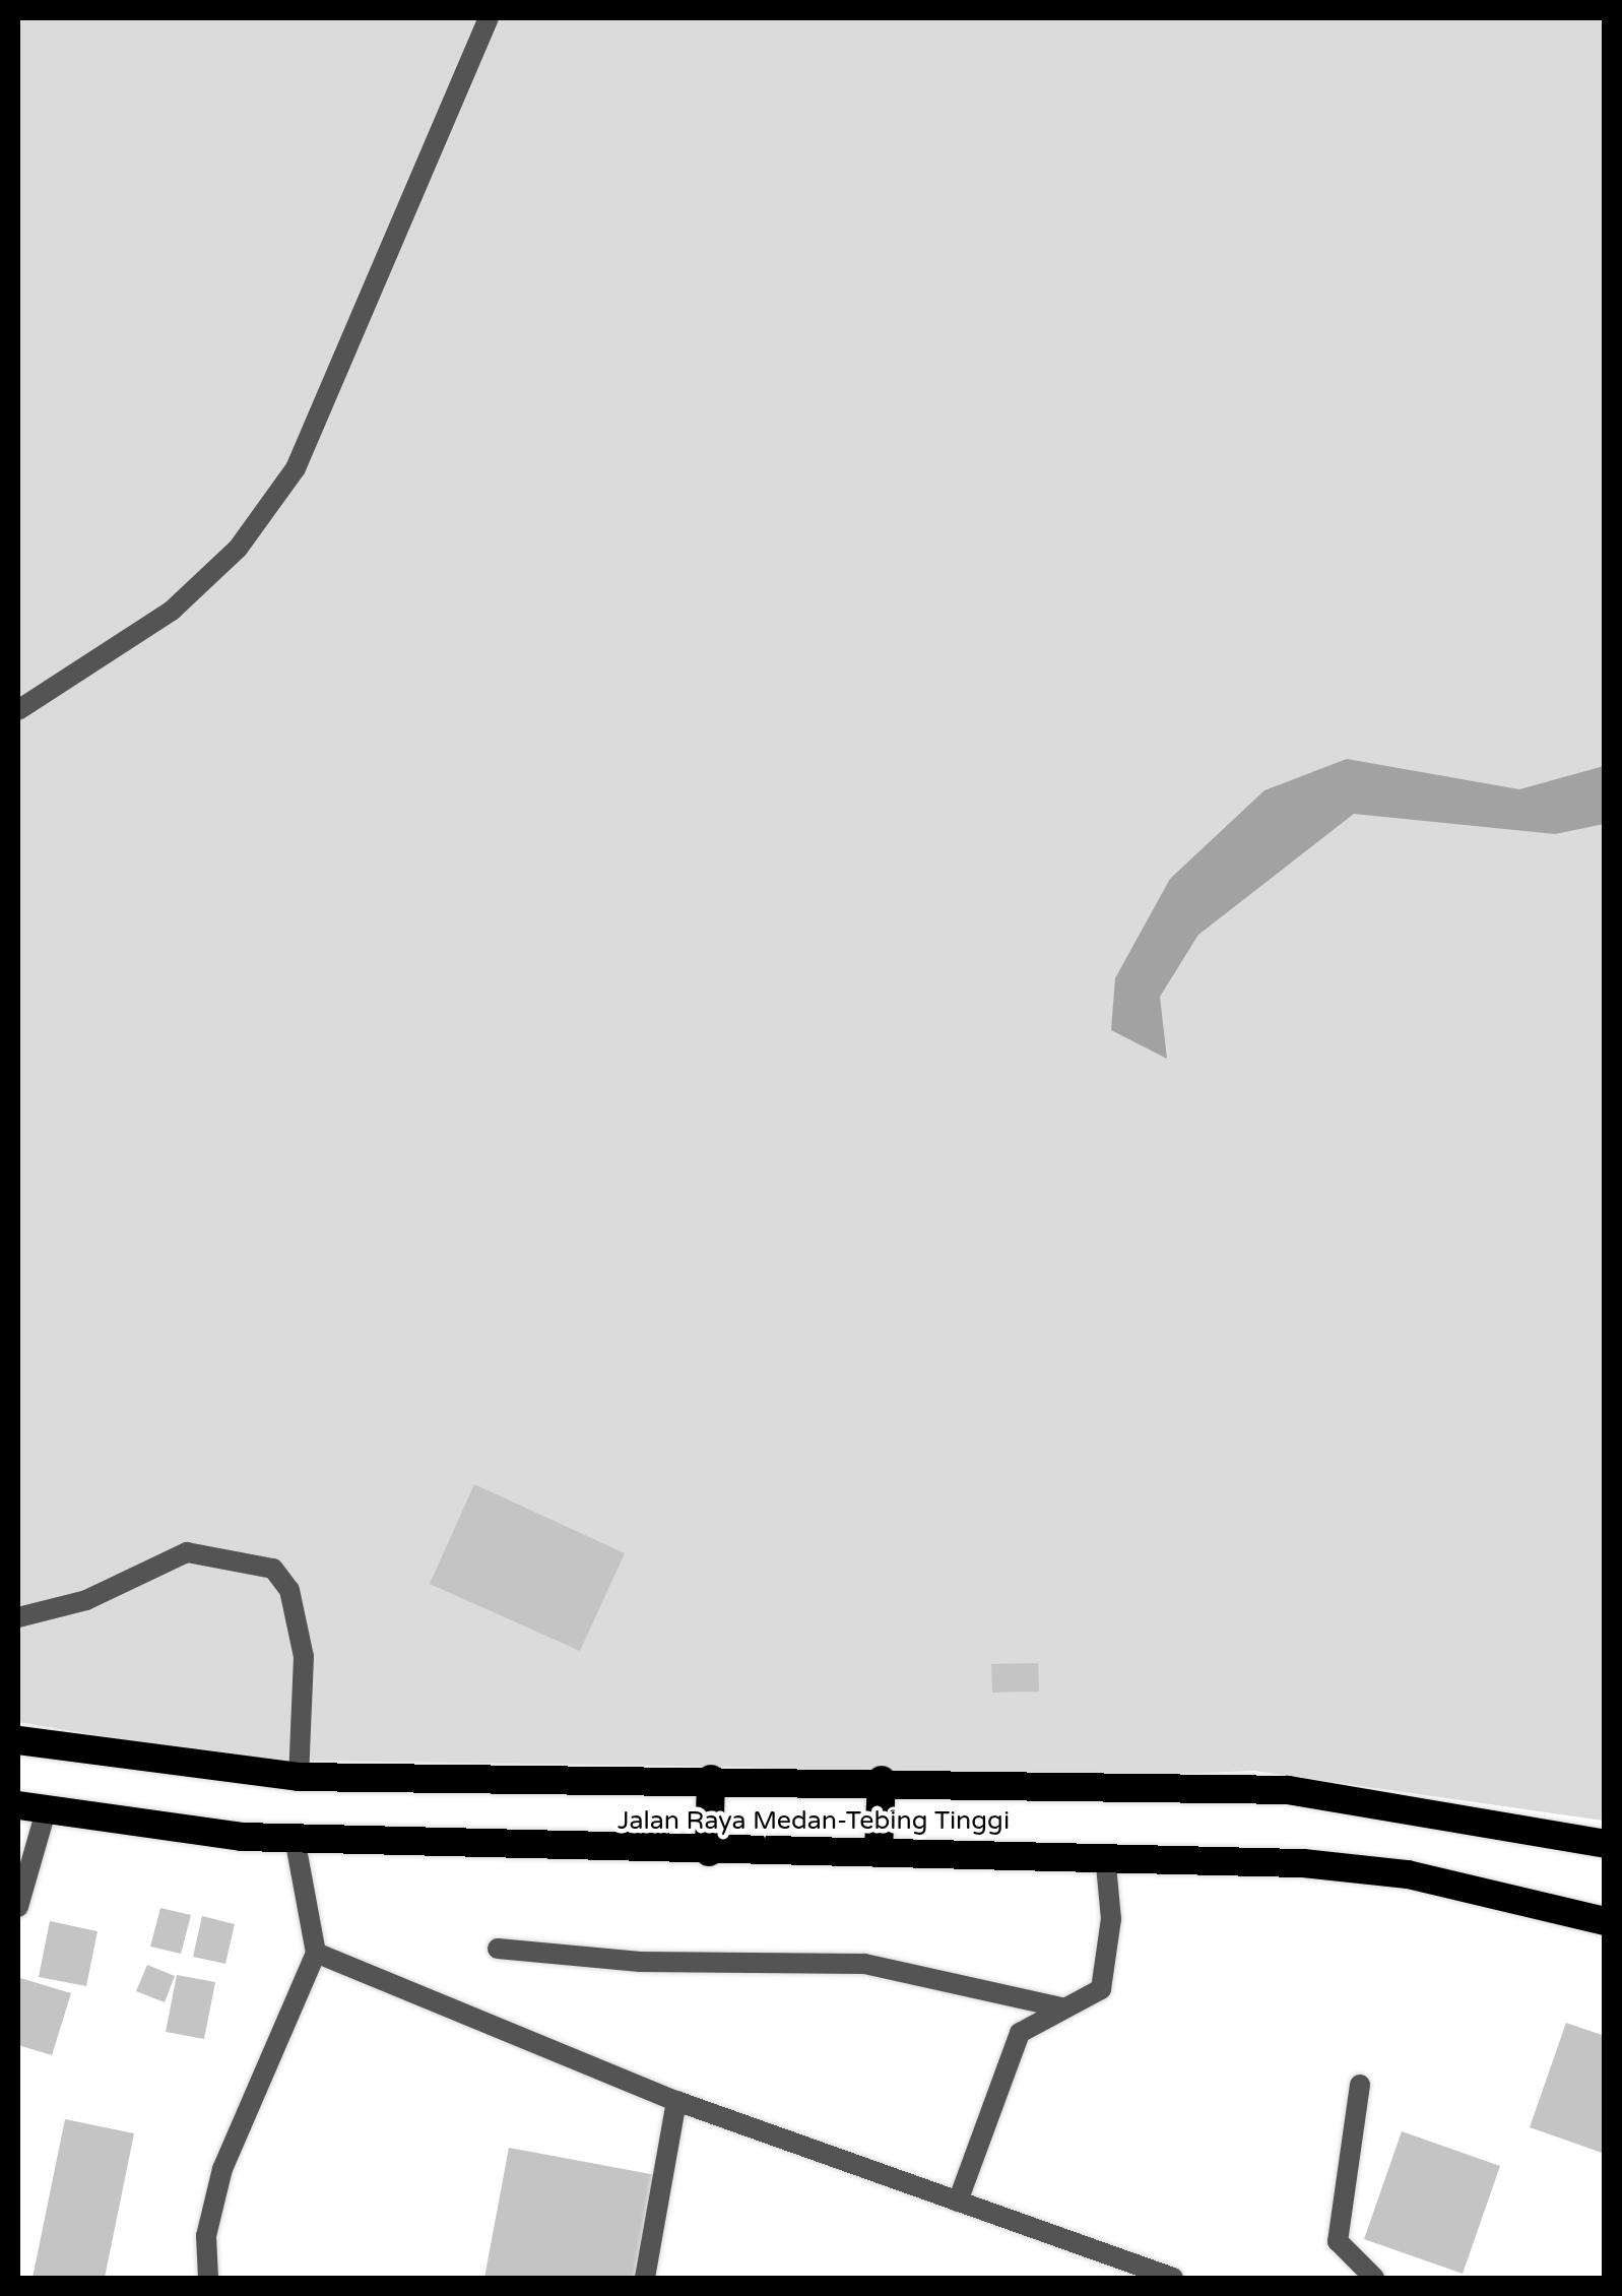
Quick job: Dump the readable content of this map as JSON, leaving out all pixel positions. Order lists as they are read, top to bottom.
{
  "streets": {
    "highway": ["Jalan Raya Medan-Tebing Tinggi"]
  }
}
